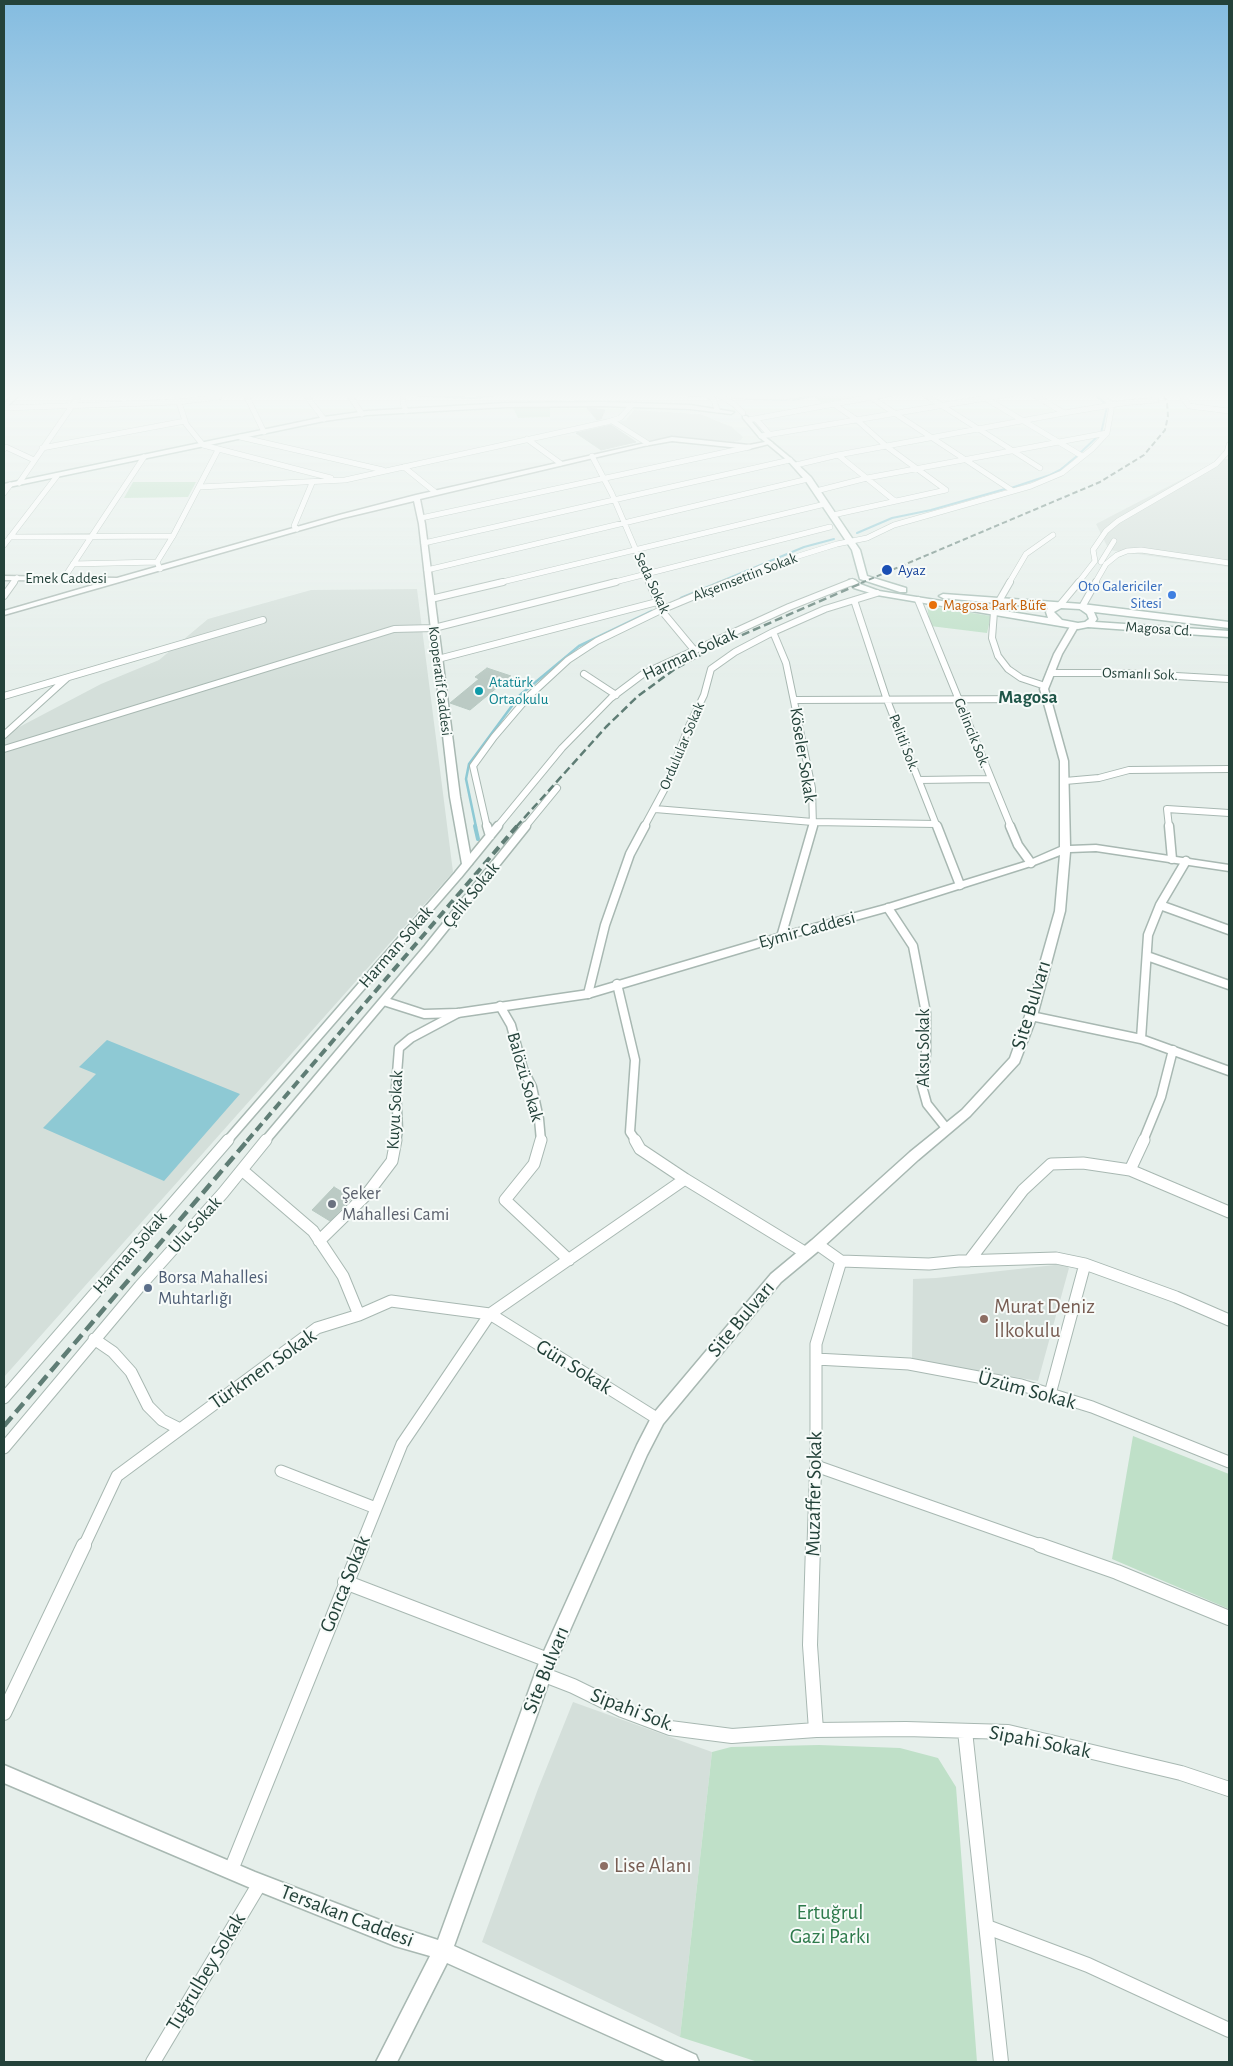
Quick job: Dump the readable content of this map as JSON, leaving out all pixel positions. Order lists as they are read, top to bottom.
{
  "streets": {
    "main road": ["Magosa Cd."],
    "street": [
      "Akşemsettin Sokak",
      "Emek Caddesi",
      "Seda Sokak",
      "Harman Sokak",
      "Osmanlı Sok.",
      "Kooperatif Caddesi",
      "Gelincik Sok.",
      "Pelitli Sok.",
      "Ordulular Sokak",
      "Köseler Sokak",
      "Çelik Sokak",
      "Eymir Caddesi",
      "Site Bulvarı",
      "Aksu Sokak",
      "Balözü Sokak",
      "Kuyu Sokak",
      "Ulu Sokak",
      "Gün Sokak",
      "Türkmen Sokak",
      "Üzüm Sokak",
      "Muzaffer Sokak",
      "Gonca Sokak",
      "Sipahi Sok.",
      "Sipahi Sokak",
      "Tersakan Caddesi",
      "Tuğrulbey Sokak"
    ]
  },
  "crossings": [
    ["Akşemsettin Sokak", "Seda Sokak"],
    ["Akşemsettin Sokak", "Harman Sokak"],
    ["Seda Sokak", "Harman Sokak"],
    ["Magosa Cd.", "Site Bulvarı"],
    ["Harman Sokak", "Kooperatif Caddesi"],
    ["Osmanlı Sok.", "Site Bulvarı"],
    ["Gelincik Sok.", "Eymir Caddesi"],
    ["Pelitli Sok.", "Ordulular Sokak"],
    ["Pelitli Sok.", "Eymir Caddesi"],
    ["Ordulular Sokak", "Köseler Sokak"],
    ["Ordulular Sokak", "Eymir Caddesi"],
    ["Köseler Sokak", "Eymir Caddesi"],
    ["Çelik Sokak", "Eymir Caddesi"],
    ["Çelik Sokak", "Ulu Sokak"],
    ["Eymir Caddesi", "Site Bulvarı"],
    ["Eymir Caddesi", "Aksu Sokak"],
    ["Eymir Caddesi", "Balözü Sokak"],
    ["Eymir Caddesi", "Kuyu Sokak"],
    ["Eymir Caddesi", "Ulu Sokak"],
    ["Site Bulvarı", "Aksu Sokak"],
    ["Site Bulvarı", "Gün Sokak"],
    ["Site Bulvarı", "Sipahi Sok."],
    ["Site Bulvarı", "Tersakan Caddesi"],
    ["Gün Sokak", "Türkmen Sokak"],
    ["Gün Sokak", "Gonca Sokak"],
    ["Türkmen Sokak", "Gonca Sokak"],
    ["Üzüm Sokak", "Muzaffer Sokak"],
    ["Muzaffer Sokak", "Sipahi Sok."],
    ["Muzaffer Sokak", "Sipahi Sokak"],
    ["Gonca Sokak", "Sipahi Sok."],
    ["Gonca Sokak", "Tersakan Caddesi"],
    ["Sipahi Sok.", "Sipahi Sokak"],
    ["Tersakan Caddesi", "Tuğrulbey Sokak"]
  ],
  "districts": ["Magosa"],
  "parks": ["Ertuğrul Gazi Parkı"],
  "places": [
    "Ayaz",
    "Oto Galericiler Sitesi",
    "Magosa Park Büfe",
    "Atatürk Ortaokulu",
    "Şeker Mahallesi Cami",
    "Borsa Mahallesi Muhtarlığı",
    "Murat Deniz İlkokulu",
    "Lise Alanı"
  ]
}
